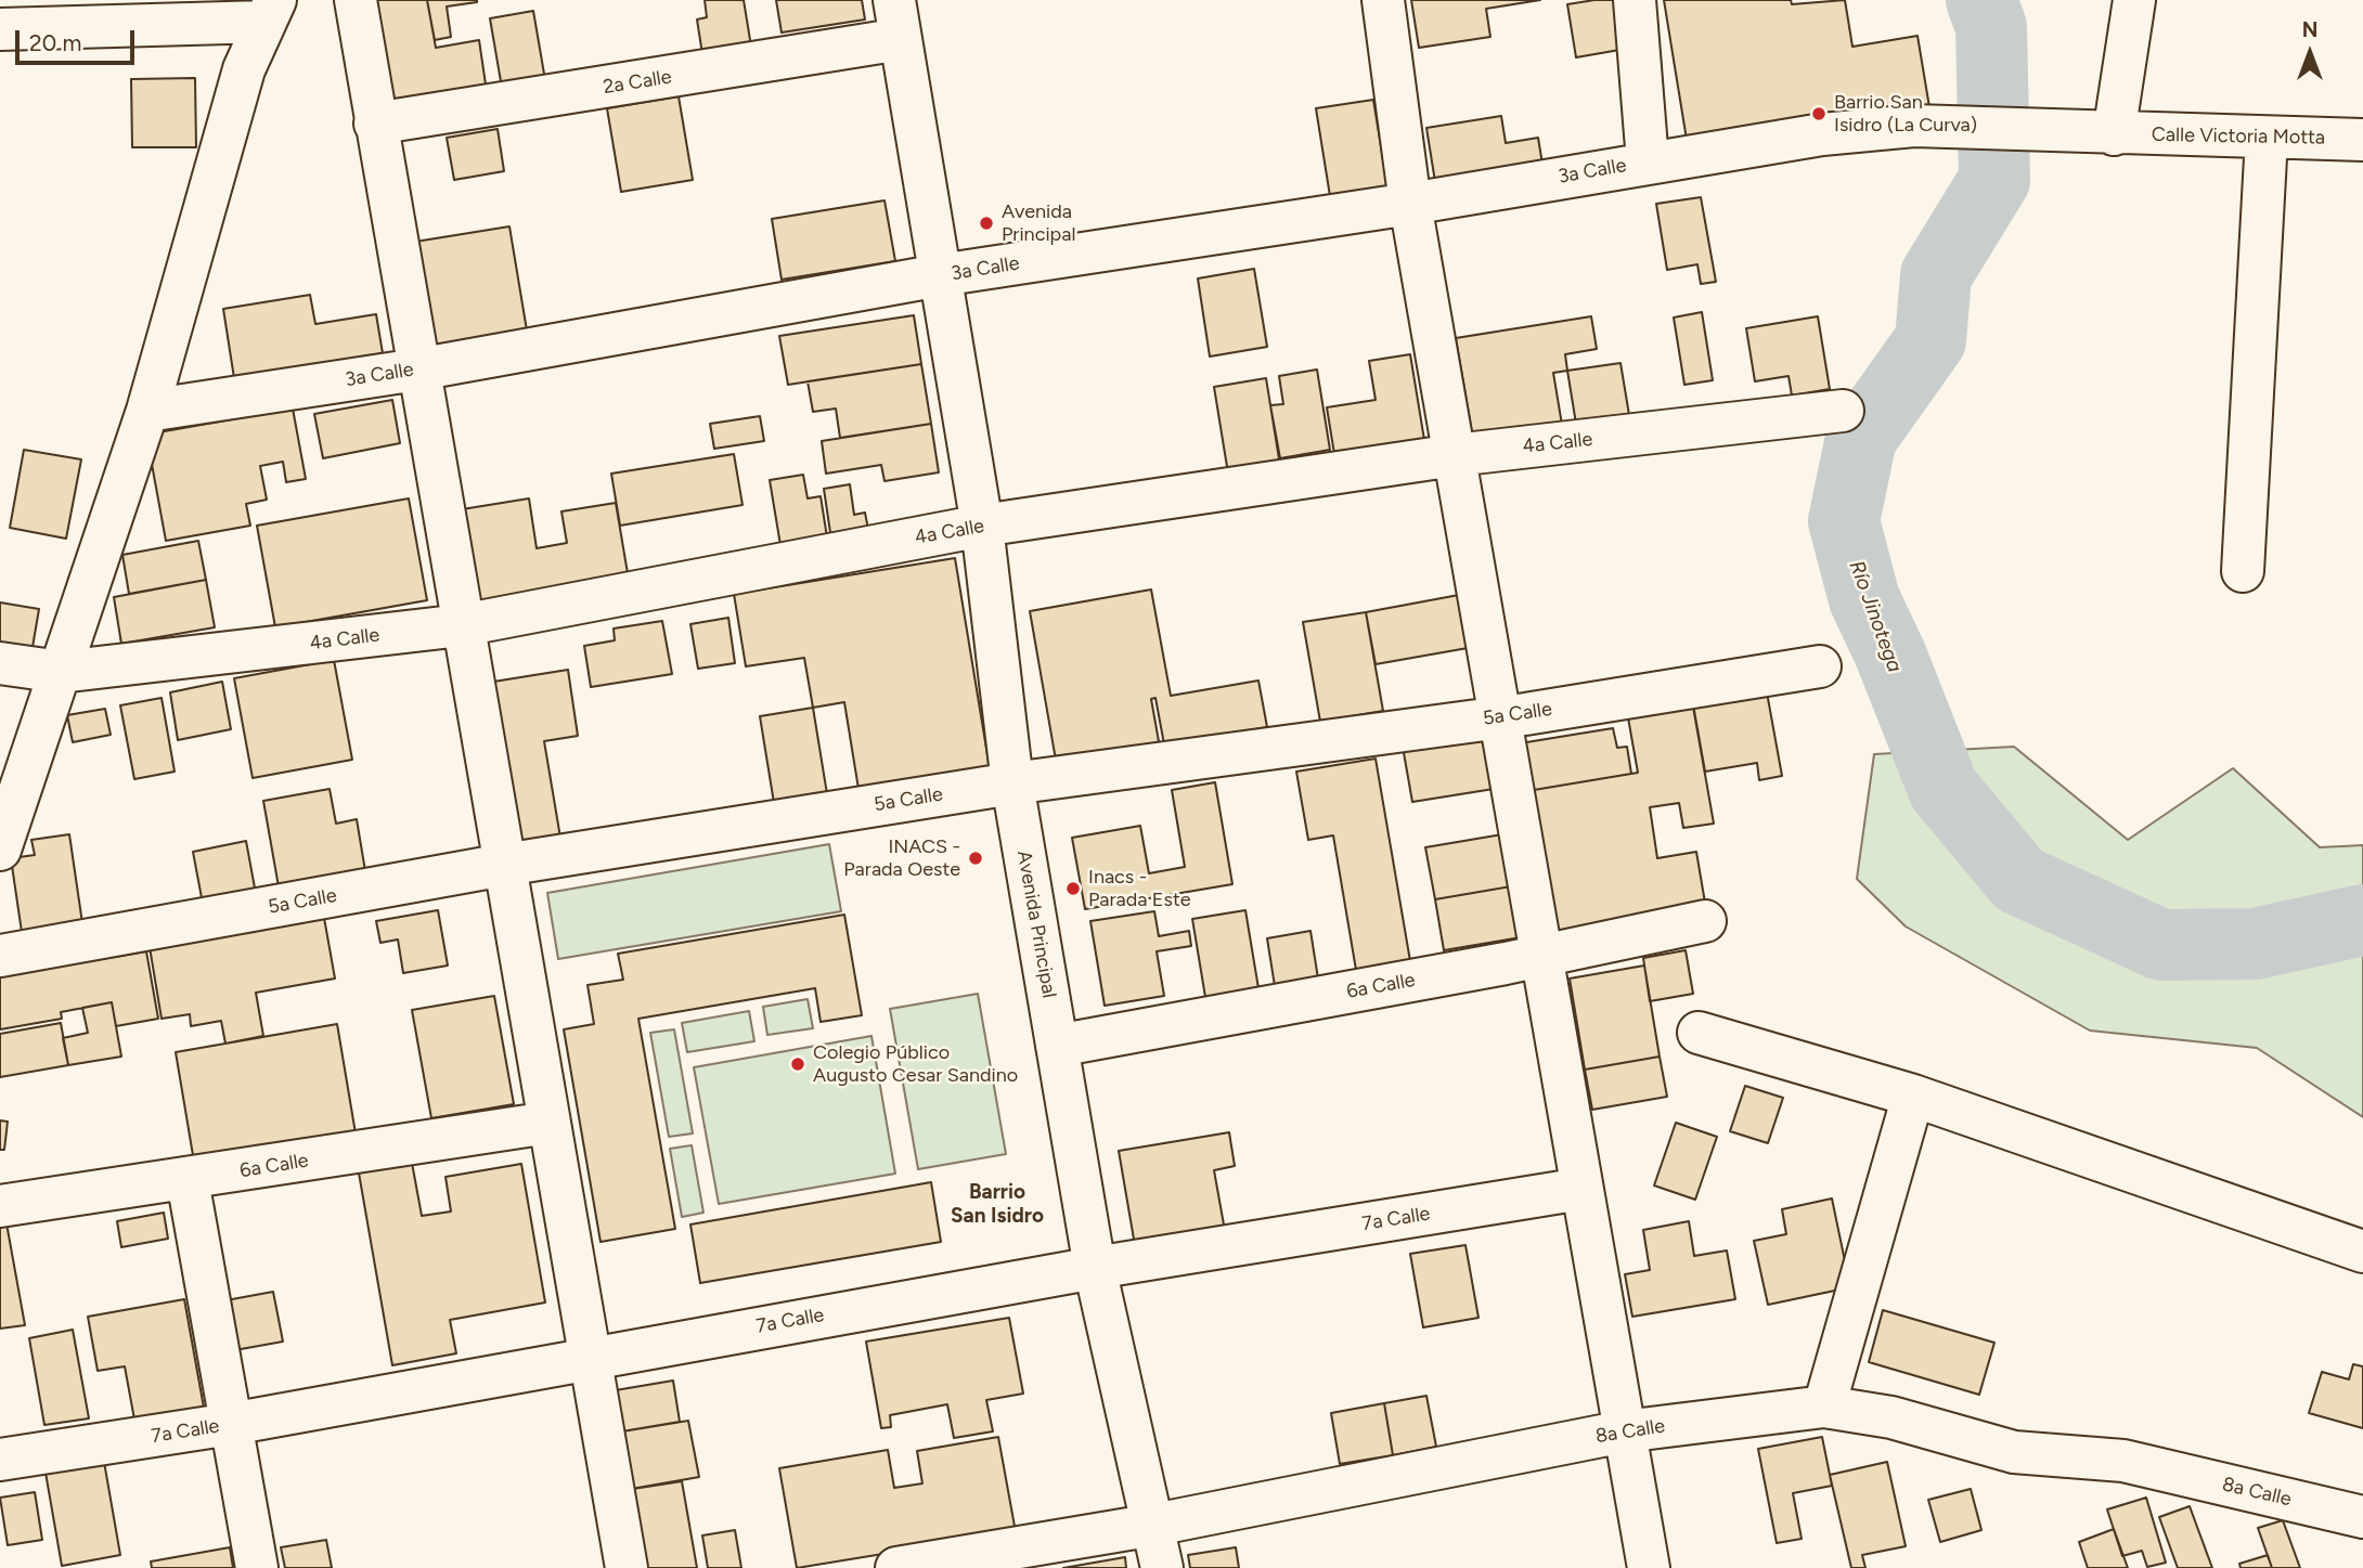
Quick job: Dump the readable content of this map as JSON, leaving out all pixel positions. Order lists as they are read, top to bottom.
{
  "streets": {
    "street": [
      "2a Calle",
      "Calle Victoria Motta",
      "3a Calle",
      "4a Calle",
      "5a Calle",
      "Avenida Principal",
      "6a Calle",
      "7a Calle",
      "8a Calle"
    ]
  },
  "crossings": [
    ["2a Calle", "Avenida Principal"],
    ["Calle Victoria Motta", "3a Calle"],
    ["3a Calle", "Avenida Principal"],
    ["4a Calle", "Avenida Principal"],
    ["5a Calle", "Avenida Principal"],
    ["Avenida Principal", "6a Calle"],
    ["Avenida Principal", "7a Calle"],
    ["Avenida Principal", "8a Calle"]
  ],
  "districts": ["Barrio San Isidro"],
  "water": ["Río Jinotega"],
  "places": [
    "Barrio San Isidro (La Curva)",
    "Avenida Principal",
    "INACS - Parada Oeste",
    "Inacs - Parada Este",
    "Colegio Público Augusto Cesar Sandino"
  ],
  "scale_bar": "20 m",
  "north": "top"
}
